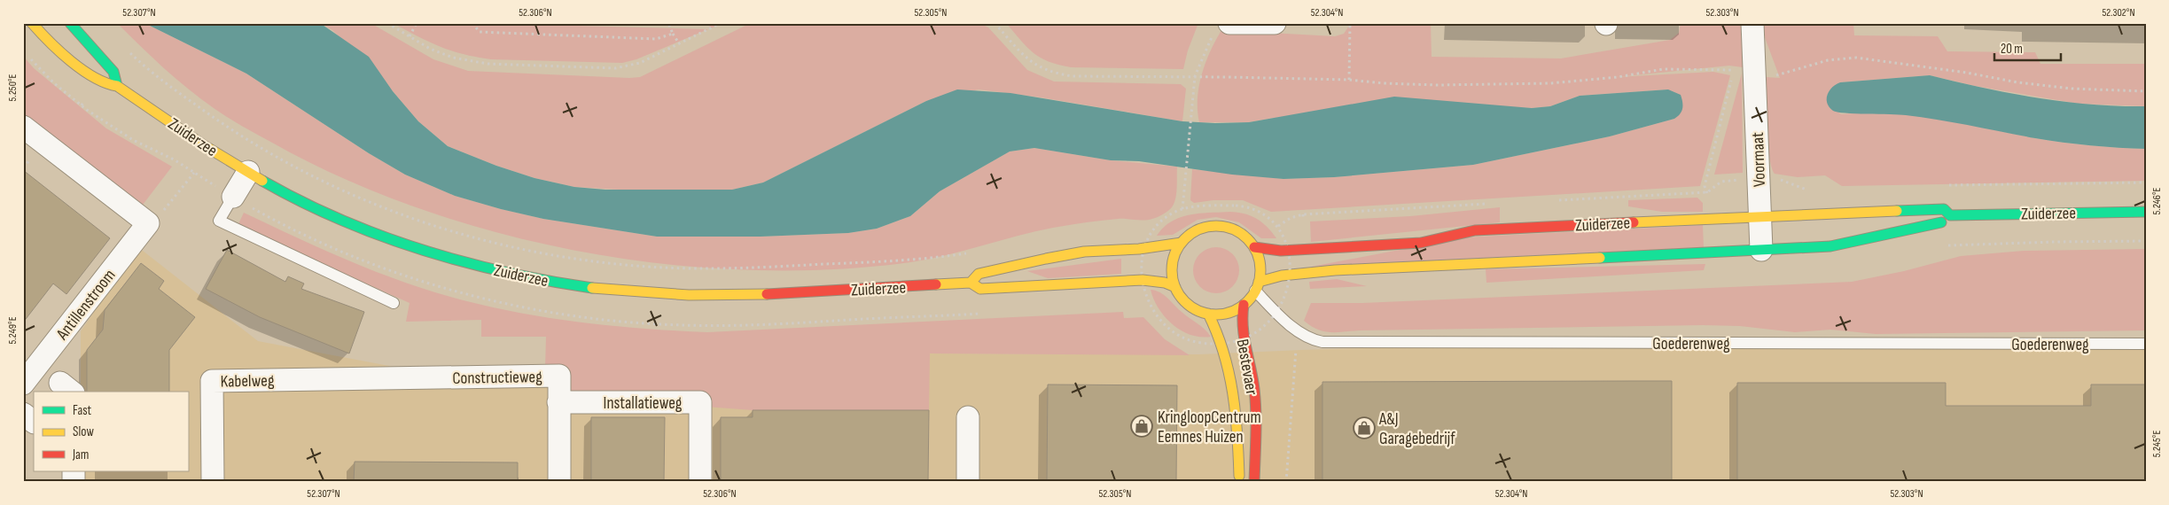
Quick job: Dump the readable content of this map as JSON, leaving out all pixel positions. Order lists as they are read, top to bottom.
{
  "streets": {
    "street": [
      "Zuiderzee",
      "Voormaat",
      "Antillenstroom",
      "Bestevaer",
      "Constructieweg",
      "Kabelweg",
      "Installatieweg"
    ],
    "lane": ["Goederenweg"]
  },
  "crossings": [
    ["Zuiderzee", "Voormaat"],
    ["Zuiderzee", "Goederenweg"],
    ["Zuiderzee", "Bestevaer"],
    ["Goederenweg", "Bestevaer"],
    ["Constructieweg", "Kabelweg"],
    ["Constructieweg", "Installatieweg"]
  ],
  "places": {
    "shop": ["KringloopCentrum Eemnes Huizen", "A&J Garagebedrijf"]
  },
  "legend": ["Fast", "Slow", "Jam"],
  "scale_bar": "20 m",
  "coordinates": [
    "52.307°N",
    "52.306°N",
    "52.305°N",
    "52.304°N",
    "52.303°N",
    "52.302°N",
    "5.250°E",
    "5.246°E",
    "5.249°E",
    "5.245°E"
  ]
}
